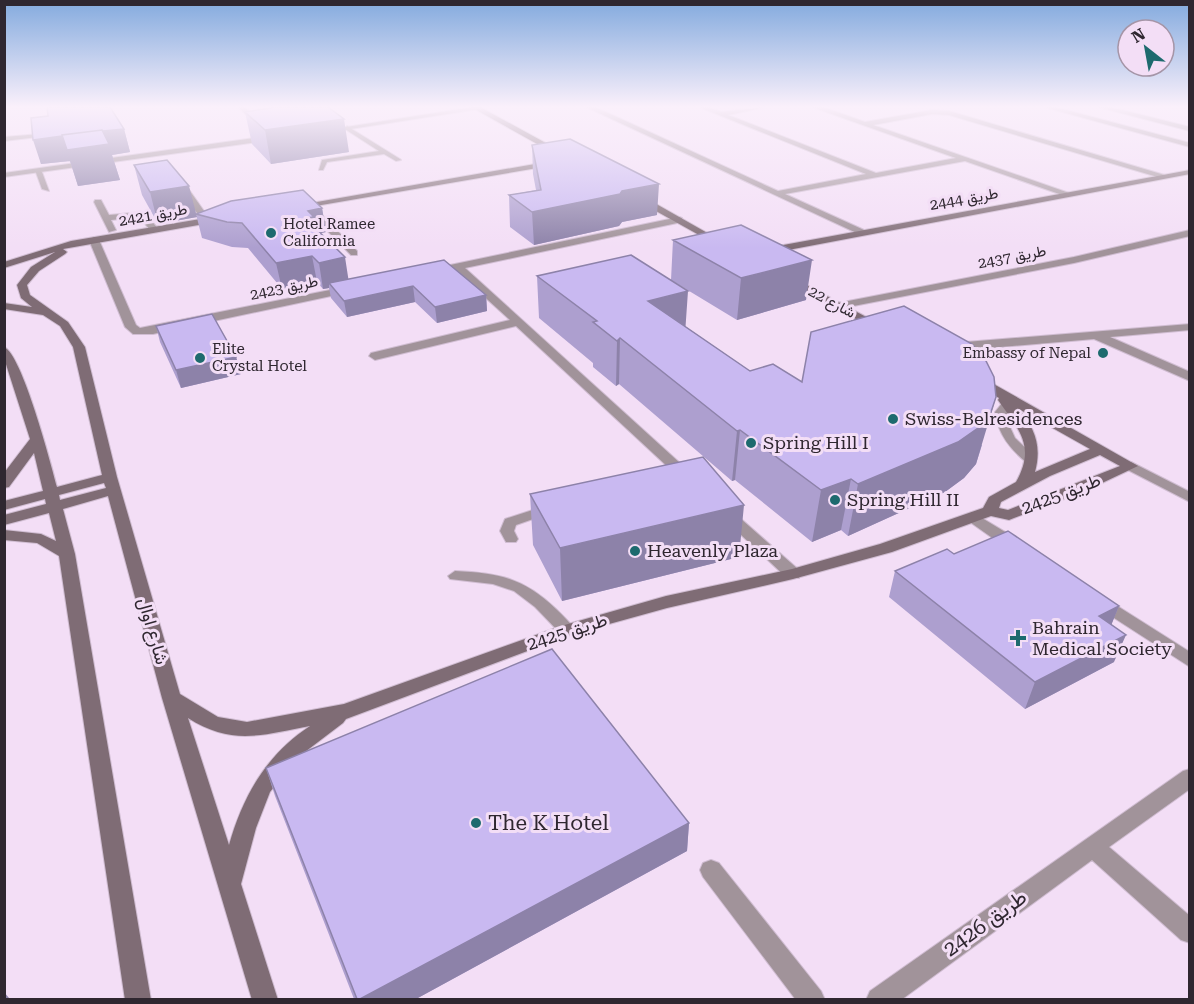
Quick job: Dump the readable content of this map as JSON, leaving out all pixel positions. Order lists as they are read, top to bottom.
{
  "streets": {
    "street": [
      "طريق 2444",
      "طريق 2421",
      "طريق 2437",
      "طريق 2423",
      "شارع 22",
      "طريق 2425",
      "شارع اوال",
      "طريق 2426"
    ]
  },
  "crossings": [
    ["طريق 2421", "طريق 2423"],
    ["طريق 2421", "شارع اوال"],
    ["طريق 2437", "شارع 22"],
    ["طريق 2425", "شارع اوال"]
  ],
  "places": {
    "other": [
      "Hotel Ramee California",
      "Embassy of Nepal",
      "Elite Crystal Hotel",
      "Swiss-Belresidences",
      "Spring Hill I",
      "Spring Hill II",
      "Heavenly Plaza",
      "The K Hotel"
    ],
    "health": ["Bahrain Medical Society"]
  },
  "north": "top left"
}
